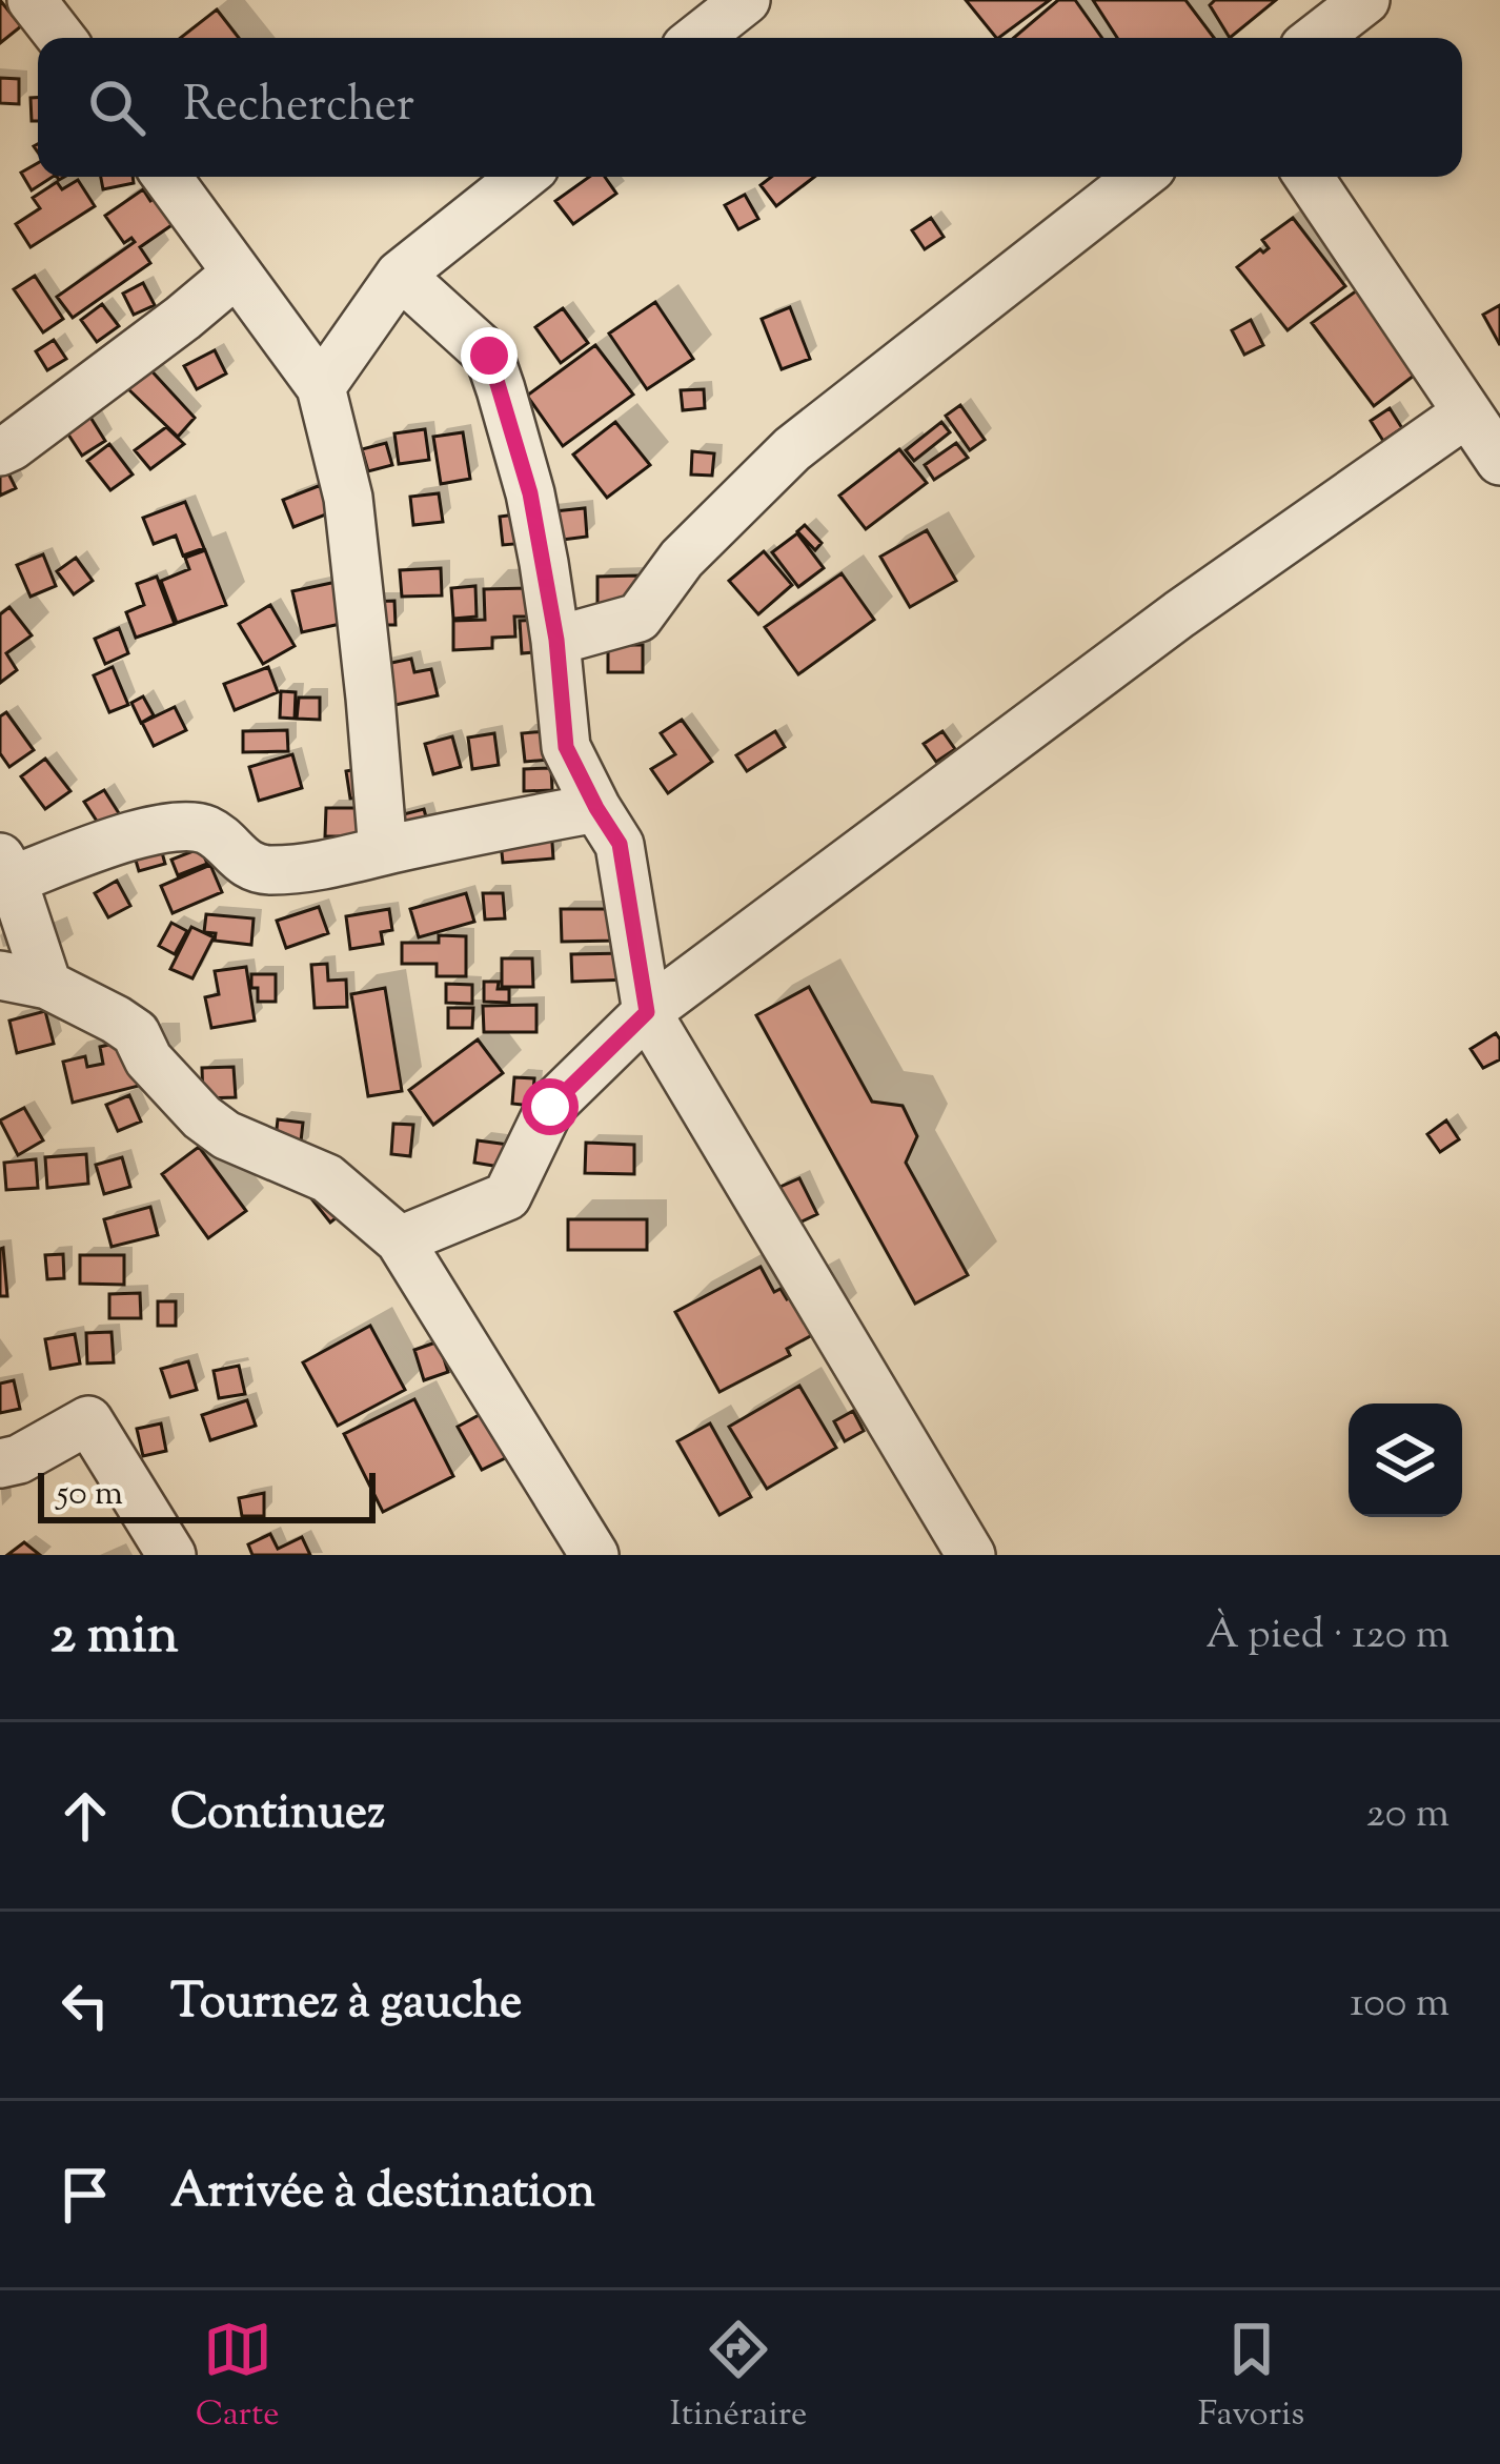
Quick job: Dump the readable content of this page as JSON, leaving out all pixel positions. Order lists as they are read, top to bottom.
{
  "scale_bar": "50 m",
  "page": {
    "search": "Rechercher",
    "scale": "50 m",
    "heading": ["2 min", "À pied · 120 m"],
    "list": [
      ["Continuez", "20 m"],
      ["Tournez à gauche", "100 m"],
      "Arrivée à destination"
    ],
    "nav": ["Carte", "Itinéraire", "Favoris"]
  }
}
